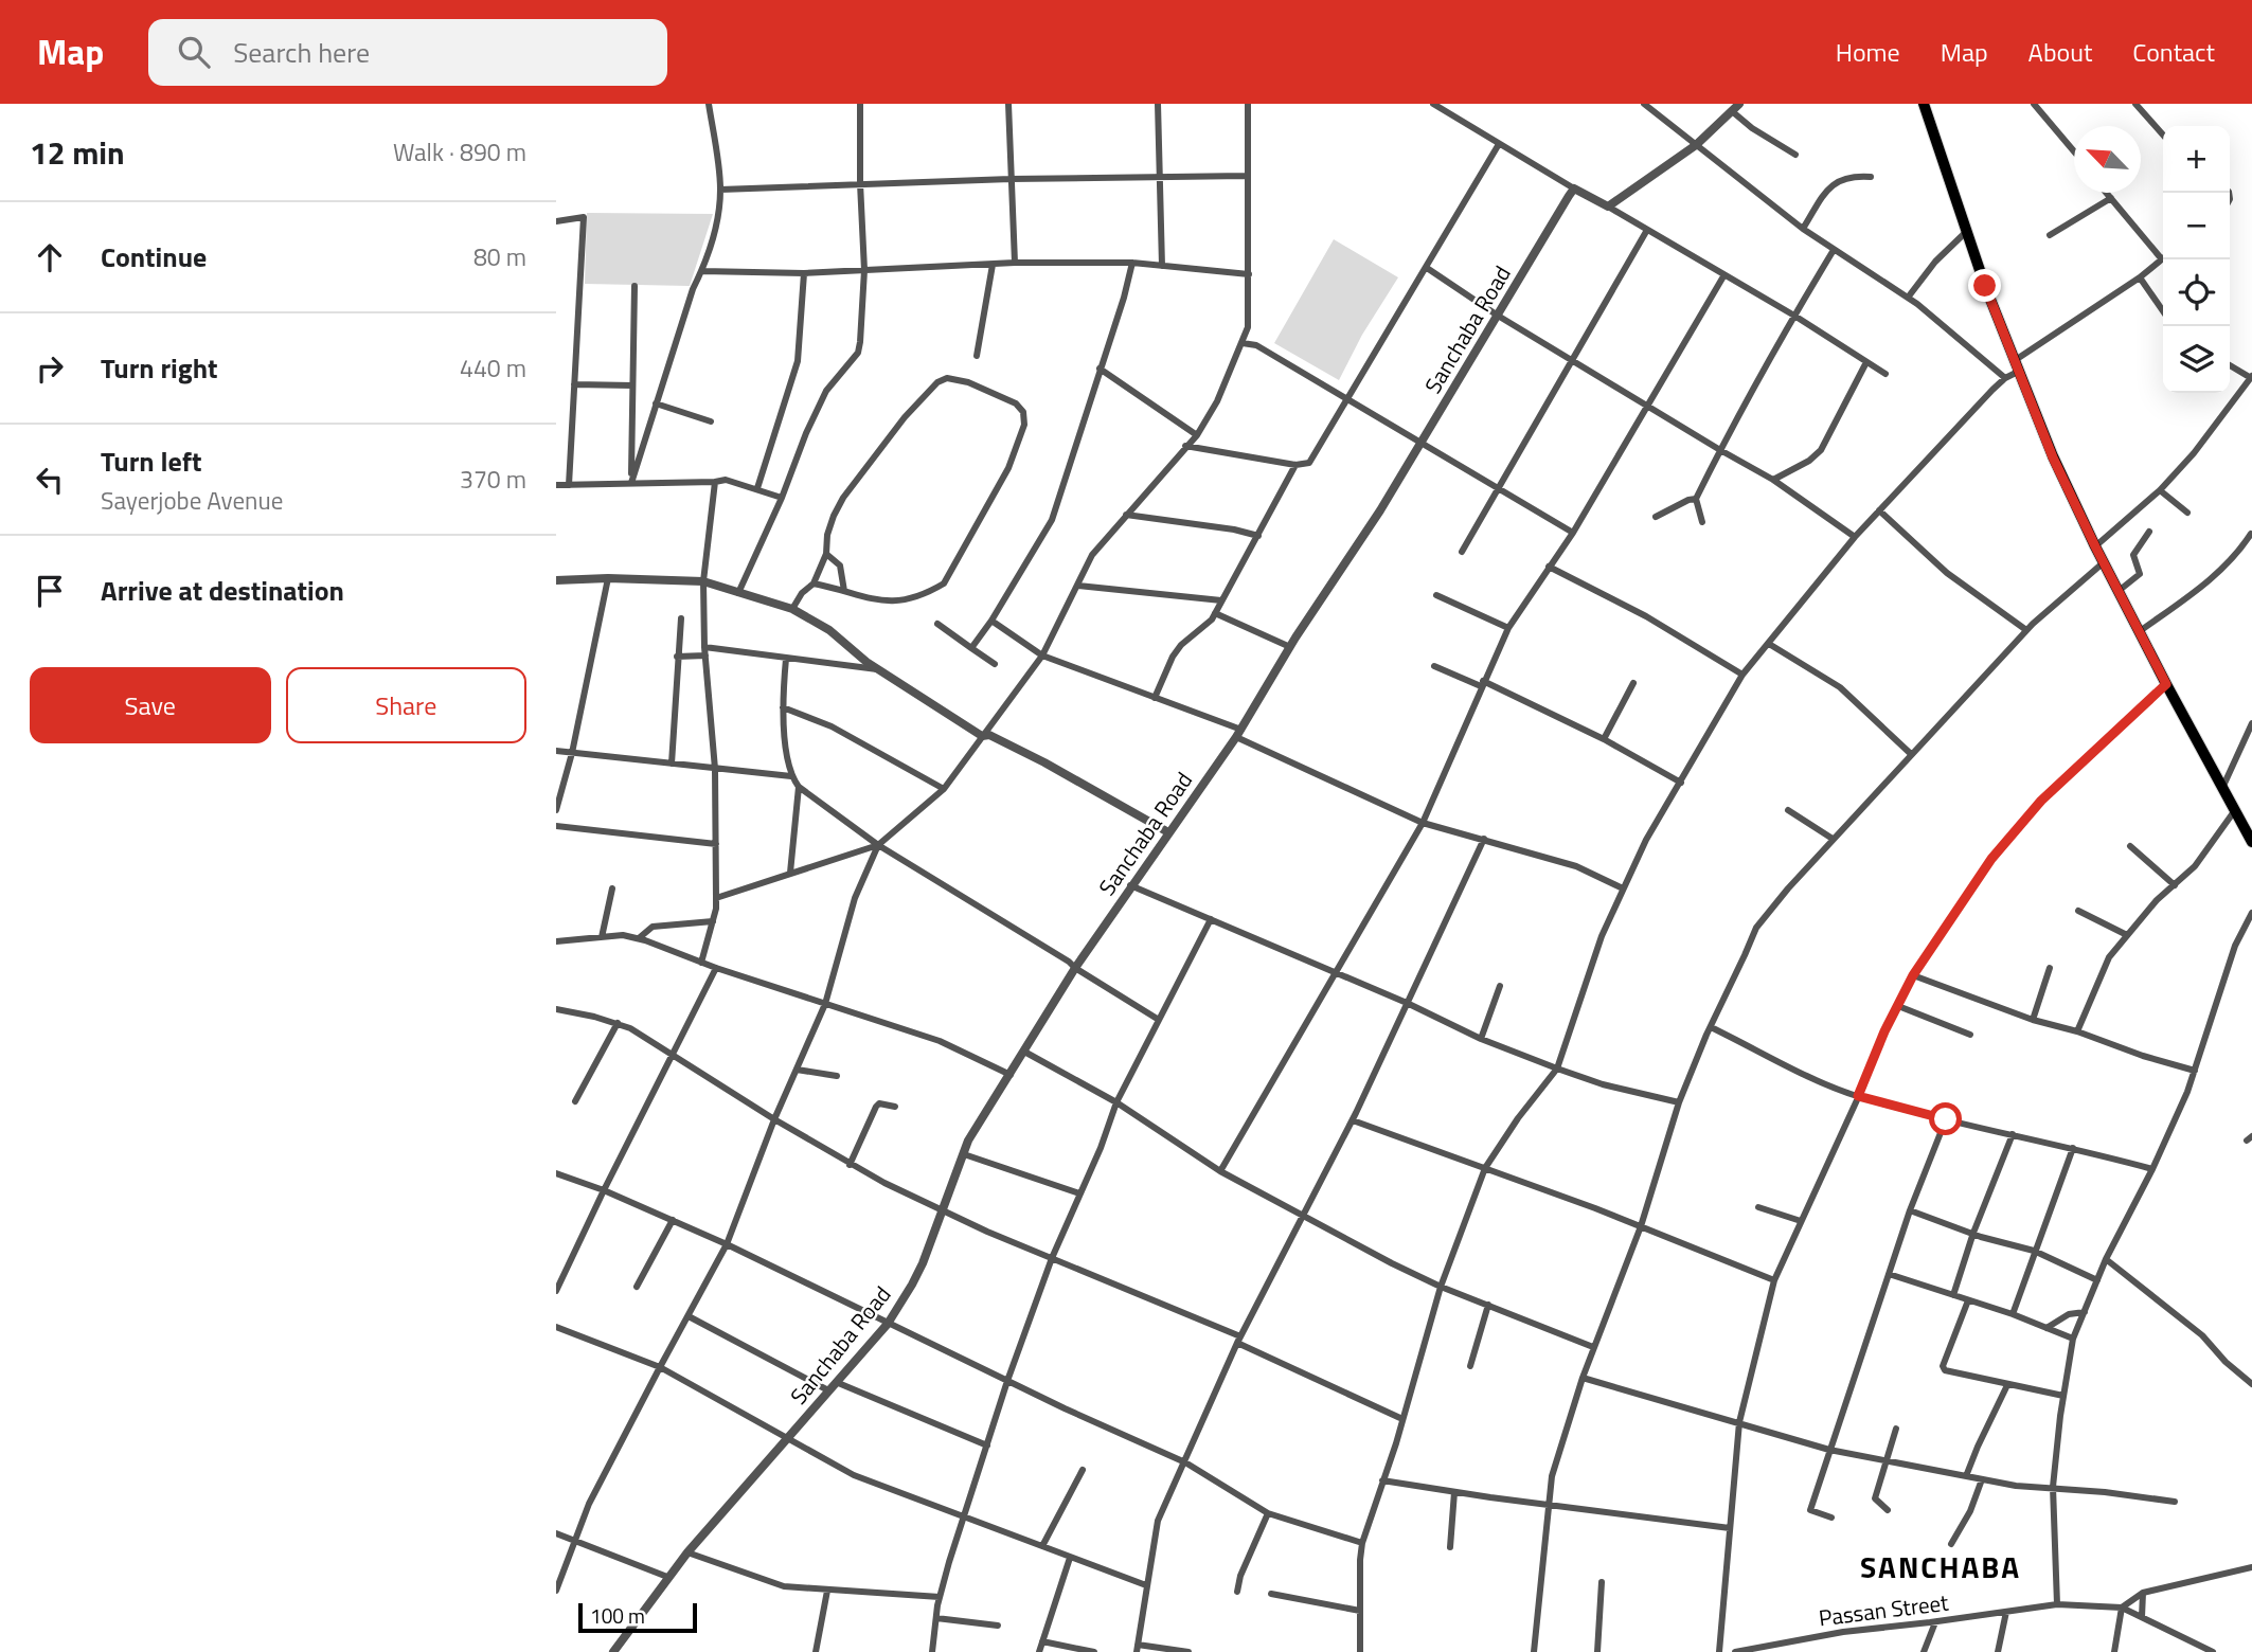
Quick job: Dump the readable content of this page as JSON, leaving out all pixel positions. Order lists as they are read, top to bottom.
{
  "streets": {
    "street": ["Sanchaba Road", "Passan Street"]
  },
  "districts": ["SANCHABA"],
  "scale_bar": "100 m",
  "north": "top left",
  "page": {
    "header": "Map",
    "search": "Search here",
    "nav": [
      "Home",
      "Map",
      "About",
      "Contact"
    ],
    "heading": ["12 min", "Walk · 890 m"],
    "map_buttons": ["+", "−"],
    "list": [
      ["Continue", "80 m"],
      ["Turn right", "440 m"],
      ["Turn left", "Sayerjobe Avenue", "370 m"],
      "Arrive at destination"
    ],
    "buttons": ["Save", "Share"],
    "scale": "100 m"
  }
}
